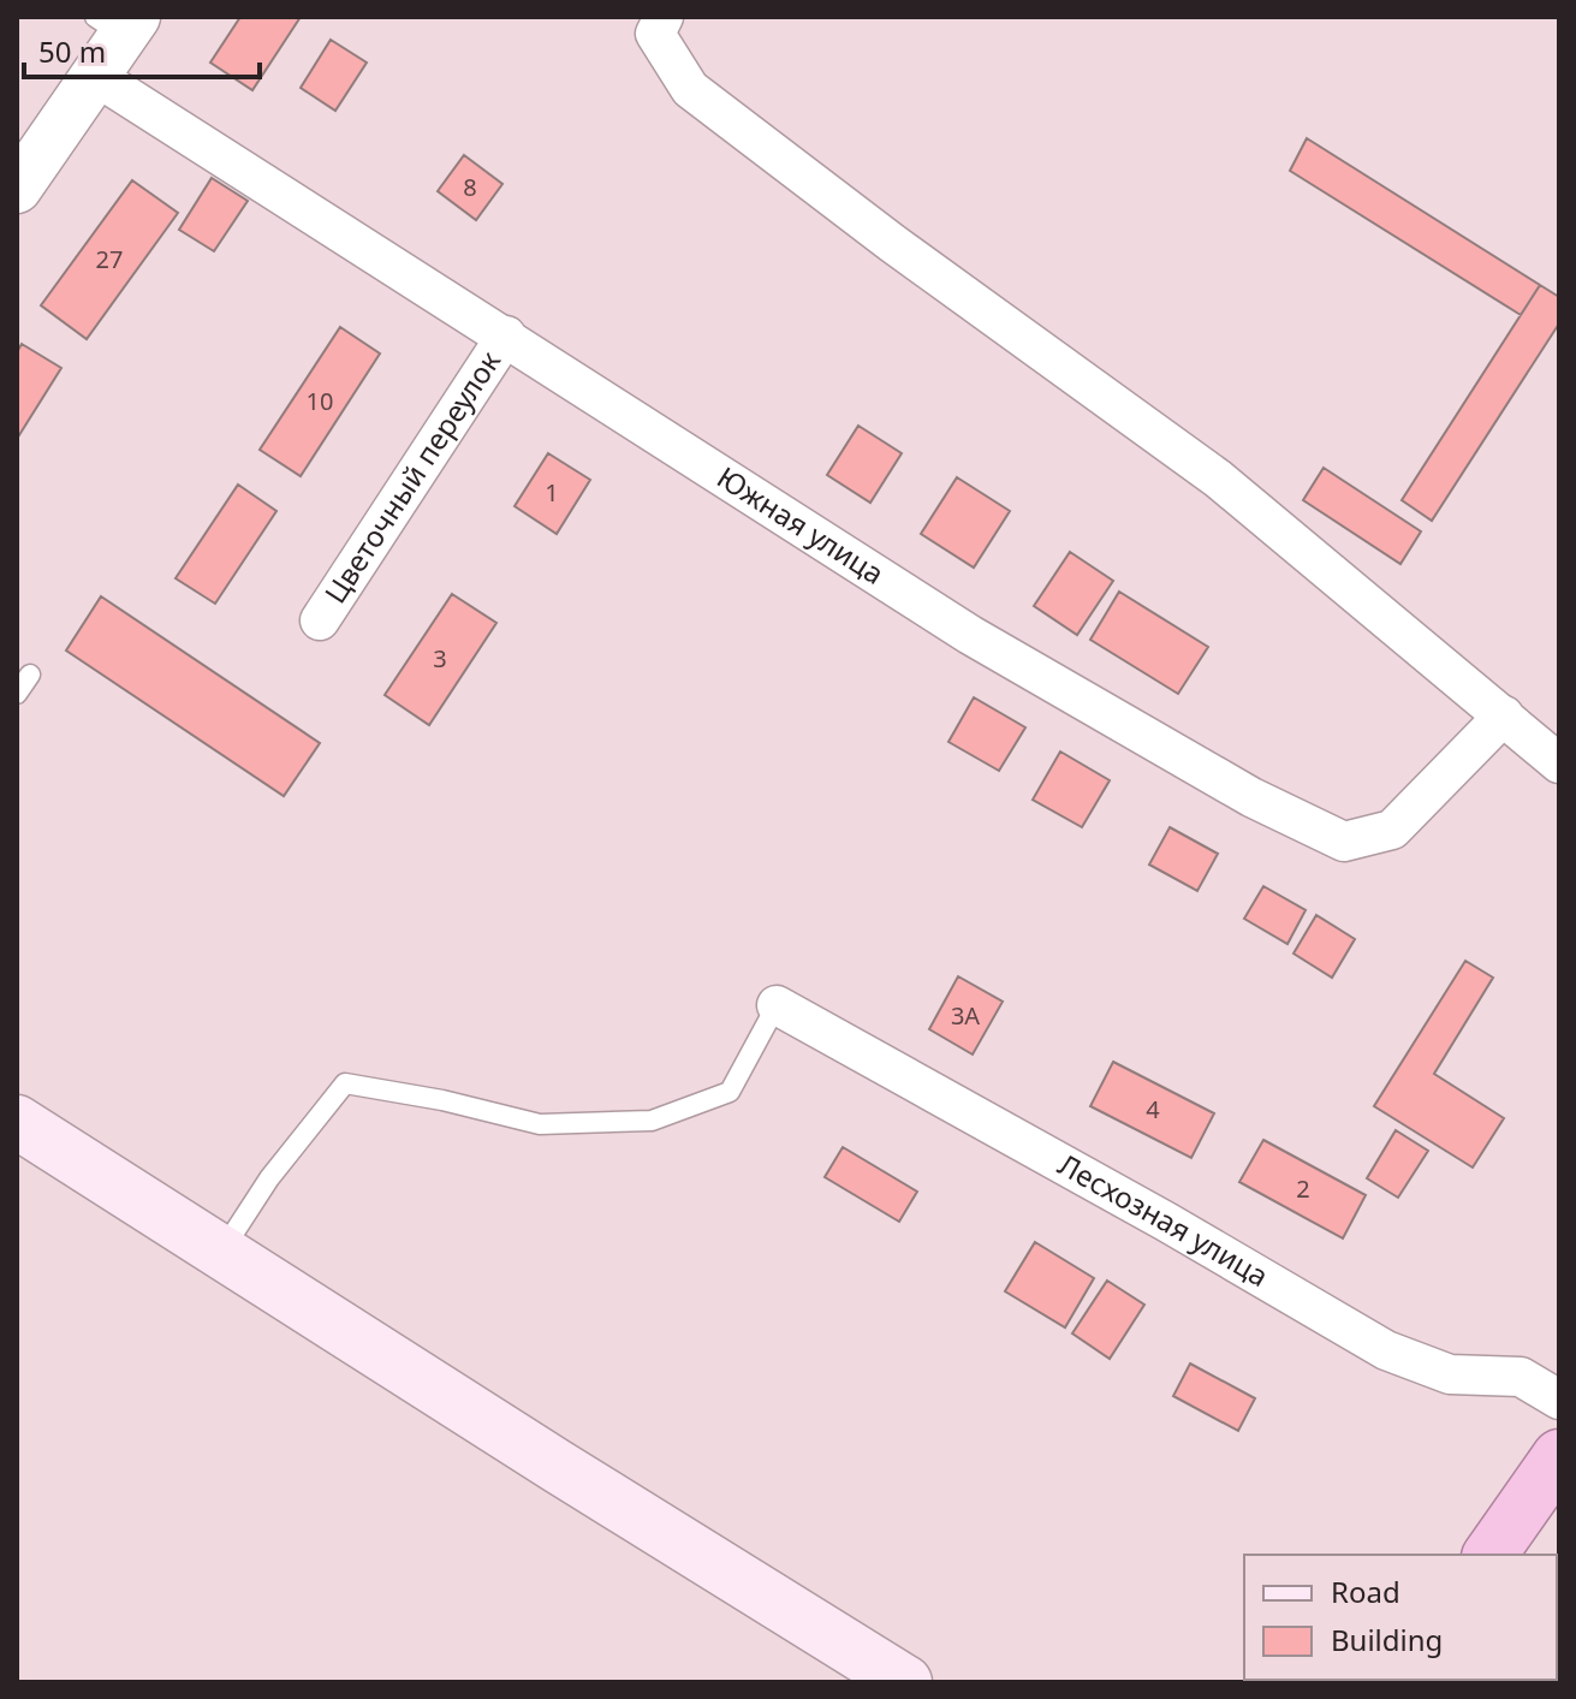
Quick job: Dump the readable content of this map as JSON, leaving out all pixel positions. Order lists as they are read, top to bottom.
{
  "streets": {
    "street": ["Цветочный переулок", "Южная улица", "Лесхозная улица"]
  },
  "crossings": [
    ["Цветочный переулок", "Южная улица"]
  ],
  "house_numbers": [
    "8",
    "27",
    "10",
    "1",
    "3",
    "3А",
    "4",
    "2"
  ],
  "legend": ["Road", "Building"],
  "scale_bar": "50 m"
}
